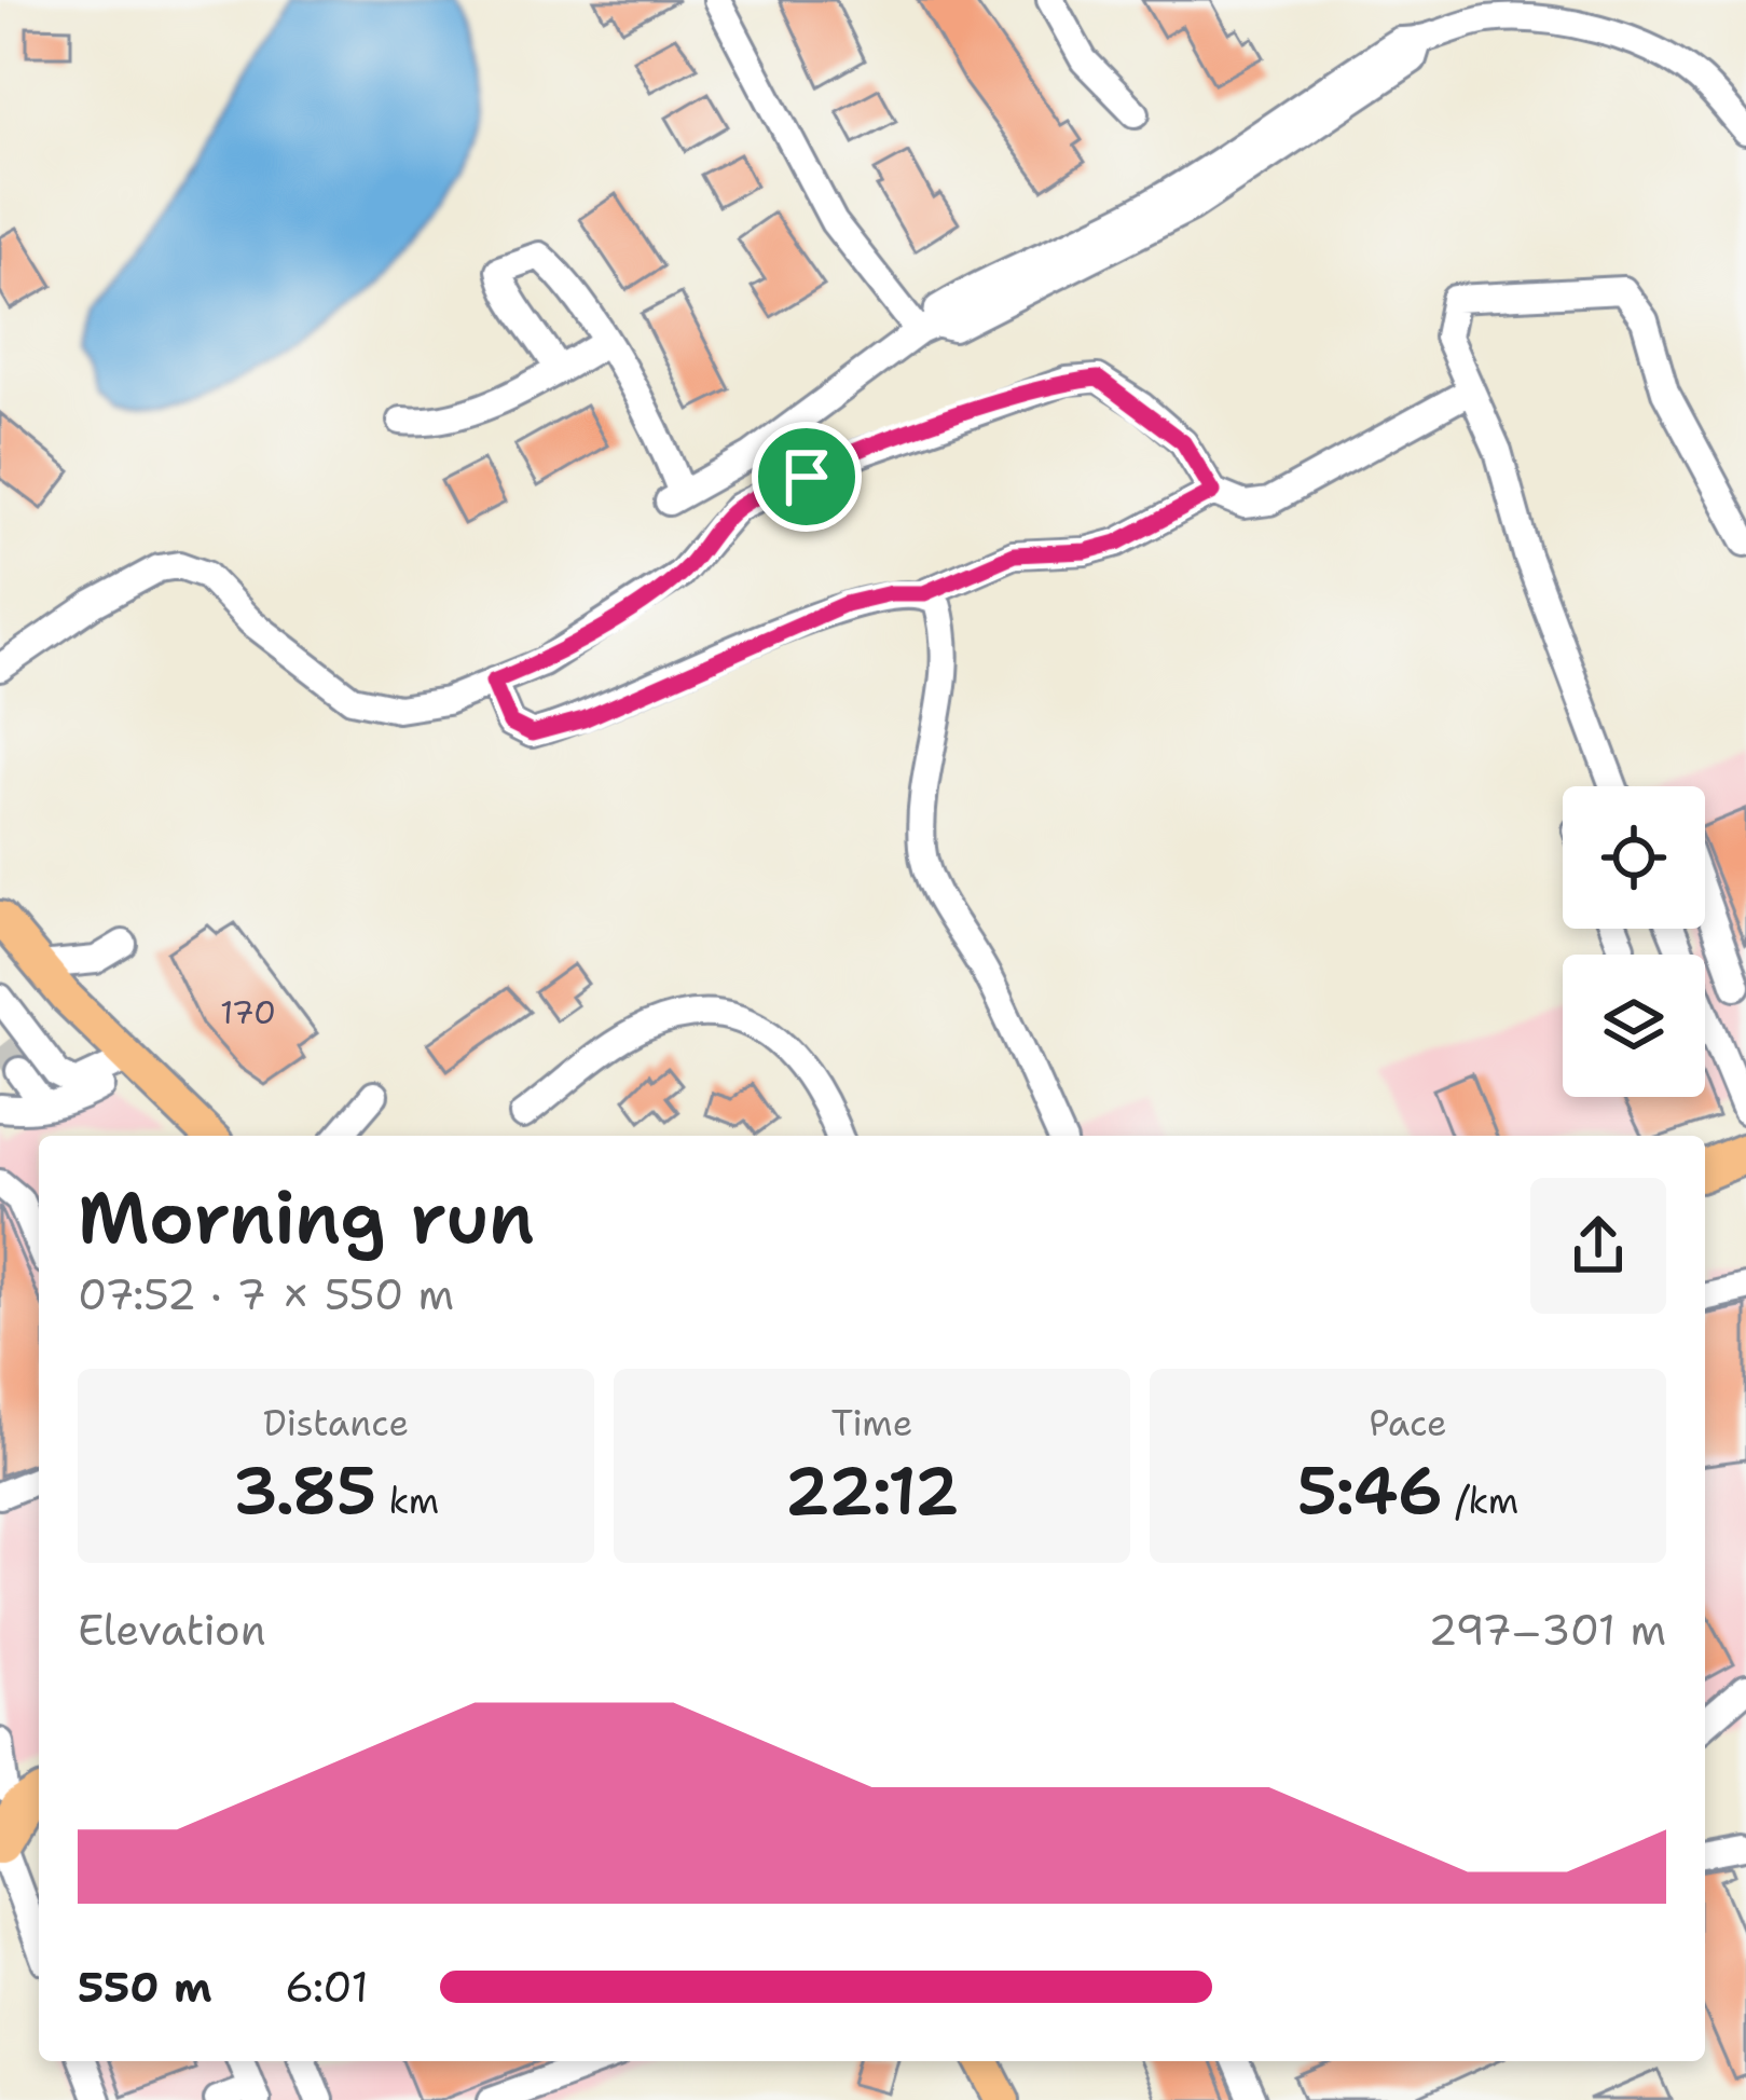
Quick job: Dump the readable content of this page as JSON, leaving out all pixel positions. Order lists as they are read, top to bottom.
{
  "house_numbers": ["170"],
  "page": {
    "heading": ["Morning run", "07:52 · 7 × 550 m"],
    "stats": [
      ["Distance", "3.85 km"],
      ["Time", "22:12"],
      ["Pace", "5:46 /km"]
    ],
    "chart": ["Elevation", "297–301 m"],
    "list": [
      {
        "name": "550 m",
        "note": "6:01"
      }
    ]
  }
}
